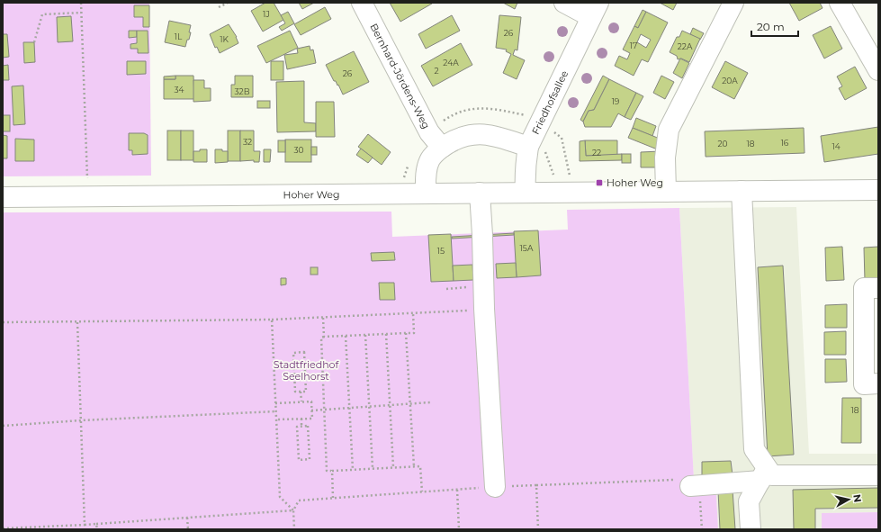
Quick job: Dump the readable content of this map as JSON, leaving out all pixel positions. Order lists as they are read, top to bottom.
{
  "streets": {
    "street": ["Bernhard-Jördens-Weg", "Friedhofsallee", "Hoher Weg"]
  },
  "crossings": [
    ["Friedhofsallee", "Hoher Weg"]
  ],
  "parks": ["Stadtfriedhof Seelhorst"],
  "places": {
    "transit": ["Hoher Weg"]
  },
  "house_numbers": [
    "1J",
    "26",
    "1L",
    "1K",
    "17",
    "22A",
    "24A",
    "2",
    "26",
    "20A",
    "34",
    "32B",
    "19",
    "32",
    "16",
    "20",
    "18",
    "14",
    "30",
    "22",
    "15A",
    "15",
    "18"
  ],
  "scale_bar": "20 m",
  "north": "right"
}
